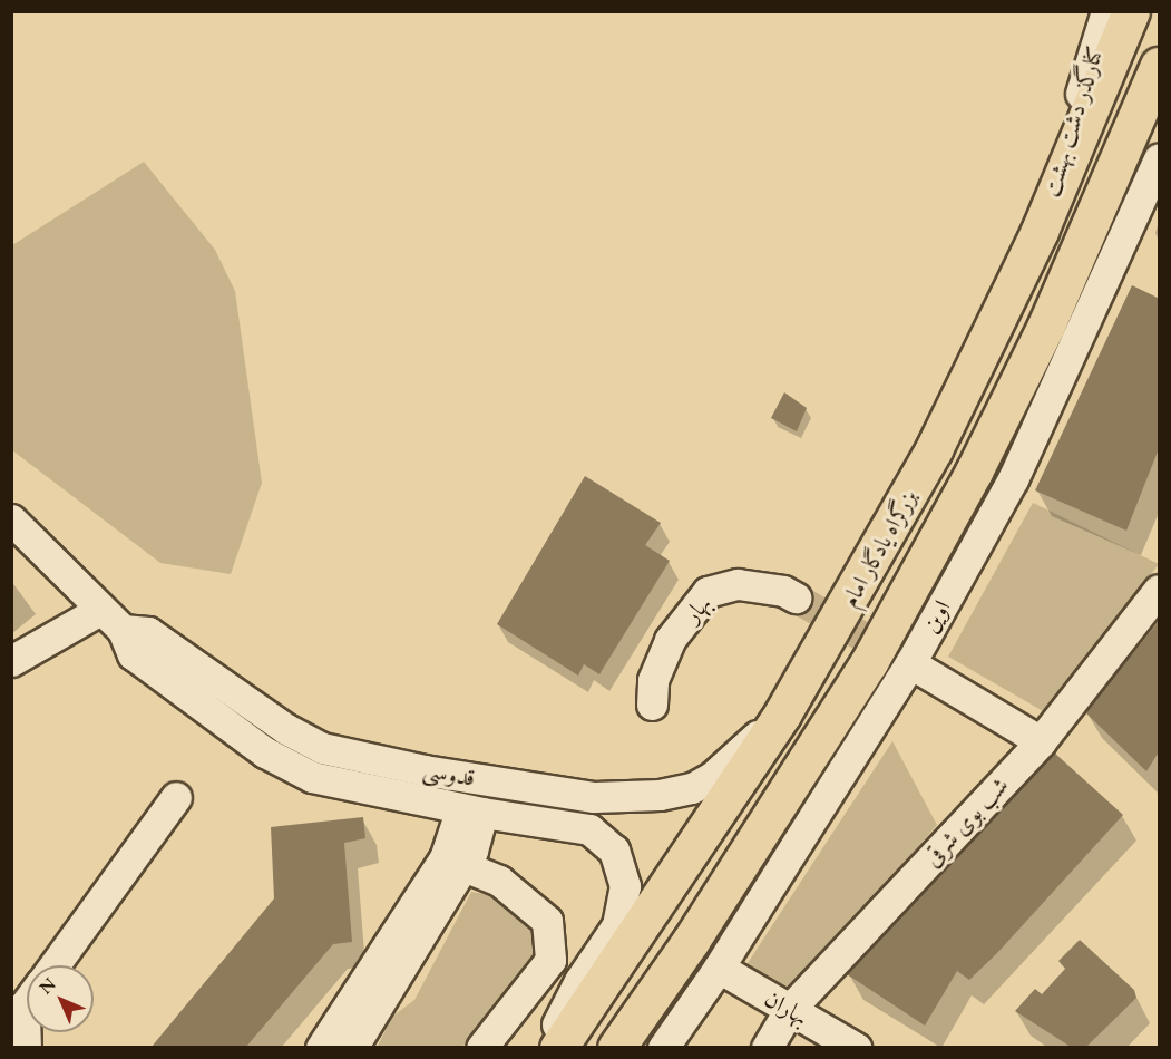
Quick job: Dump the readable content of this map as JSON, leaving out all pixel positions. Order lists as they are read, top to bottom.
{
  "streets": {
    "highway": ["بزرگراه یادگار امام"],
    "street": [
      "کنارگذر دشت بهشت",
      "بهار",
      "اوین",
      "قدوسی",
      "شب بوی شرقی",
      "بهاران"
    ]
  },
  "crossings": [
    ["کنارگذر دشت بهشت", "بزرگراه یادگار امام"],
    ["بزرگراه یادگار امام", "قدوسی"],
    ["اوین", "بهاران"],
    ["شب بوی شرقی", "بهاران"]
  ],
  "north": "top left"
}
